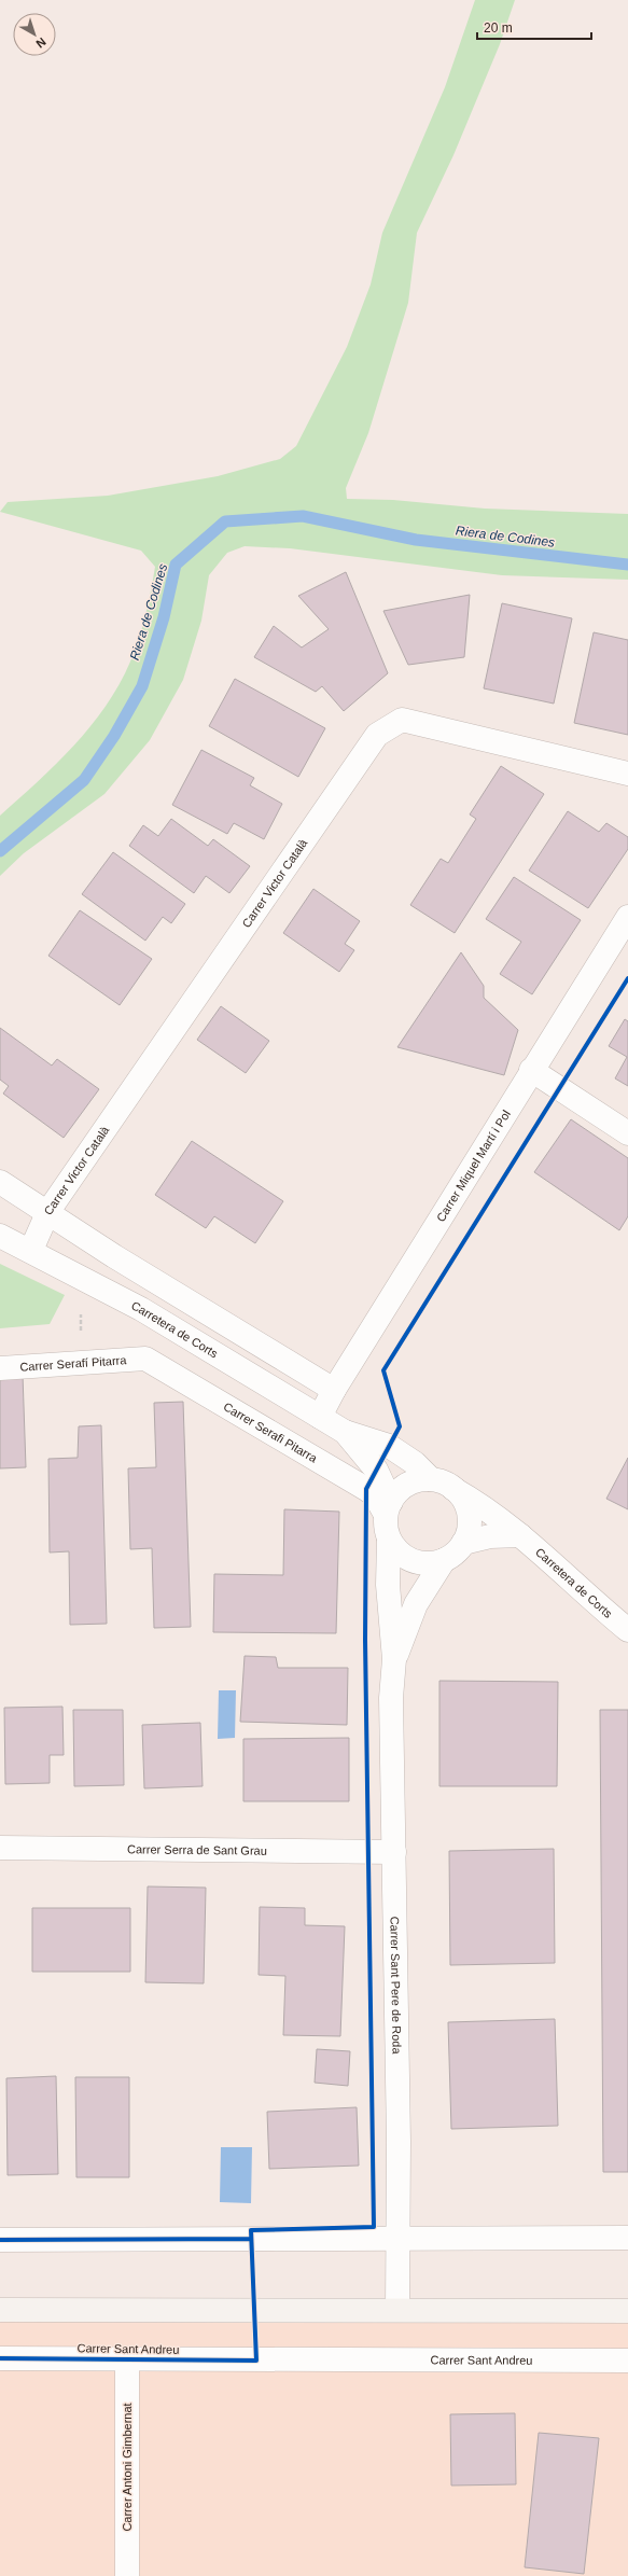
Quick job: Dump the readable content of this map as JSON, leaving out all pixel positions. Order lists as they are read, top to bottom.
{
  "streets": {
    "street": [
      "Carrer Victor Català",
      "Carrer Miquel Martí i Pol",
      "Carretera de Corts",
      "Carrer Serafí Pitarra",
      "Carrer Serafi Pitarra",
      "Carrer Serra de Sant Grau",
      "Carrer Sant Pere de Roda",
      "Carrer Sant Andreu",
      "Carrer Antoni Gimbernat"
    ]
  },
  "crossings": [
    ["Carrer Victor Català", "Carretera de Corts"],
    ["Carrer Miquel Martí i Pol", "Carretera de Corts"],
    ["Carretera de Corts", "Carrer Serafi Pitarra"],
    ["Carretera de Corts", "Carrer Sant Pere de Roda"],
    ["Carrer Serafí Pitarra", "Carrer Serafi Pitarra"],
    ["Carrer Serafi Pitarra", "Carrer Sant Pere de Roda"],
    ["Carrer Serra de Sant Grau", "Carrer Sant Pere de Roda"],
    ["Carrer Sant Andreu", "Carrer Antoni Gimbernat"]
  ],
  "water": ["Riera de Codines"],
  "scale_bar": "20 m",
  "north": "bottom right"
}
